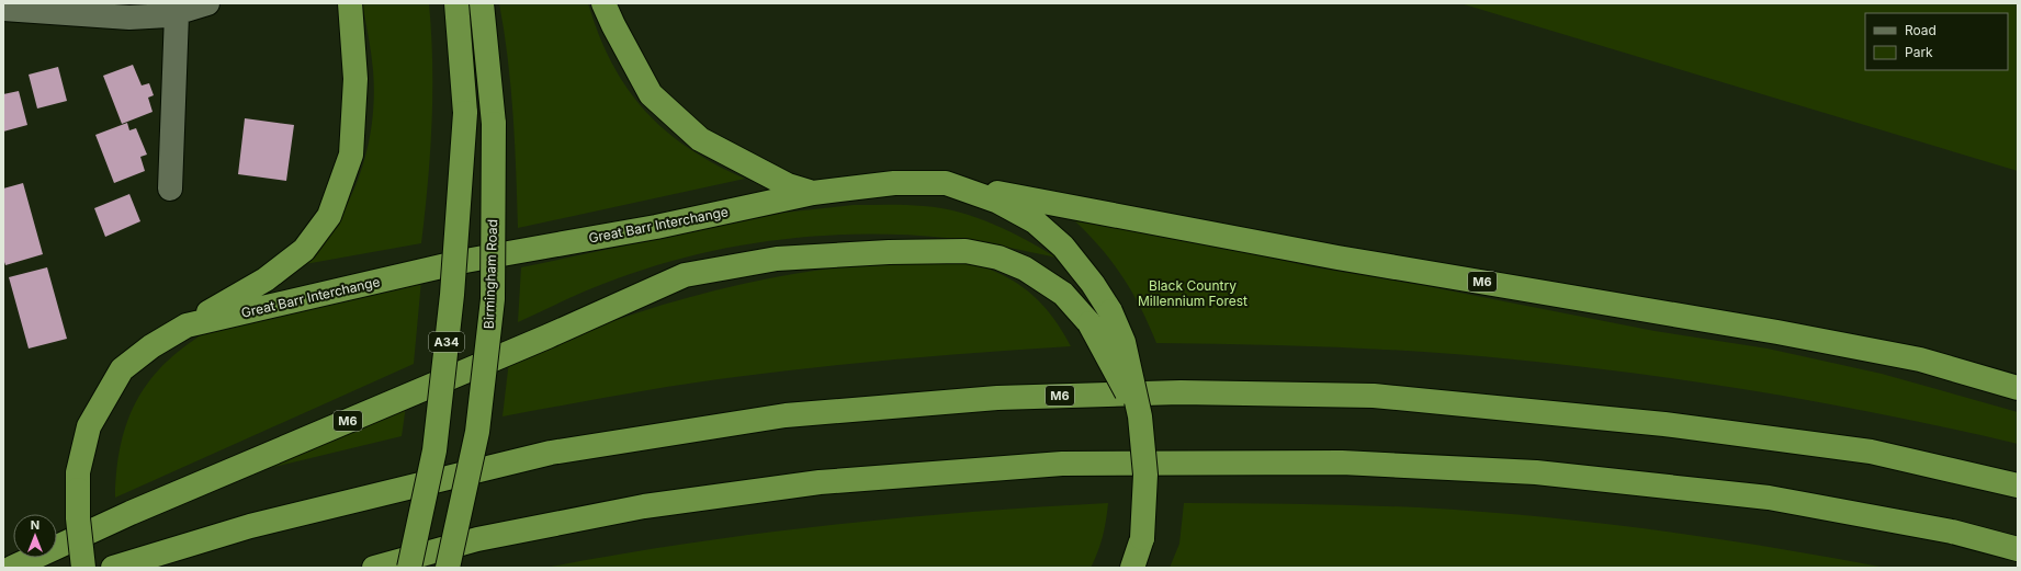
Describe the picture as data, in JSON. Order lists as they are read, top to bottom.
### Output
{
  "streets": {
    "highway": [
      "Great Barr Interchange",
      "Birmingham Road",
      "M6",
      "A34"
    ]
  },
  "crossings": [
    ["Great Barr Interchange", "M6"]
  ],
  "parks": ["Black Country Millennium Forest"],
  "legend": ["Road", "Park"],
  "north": "top"
}
